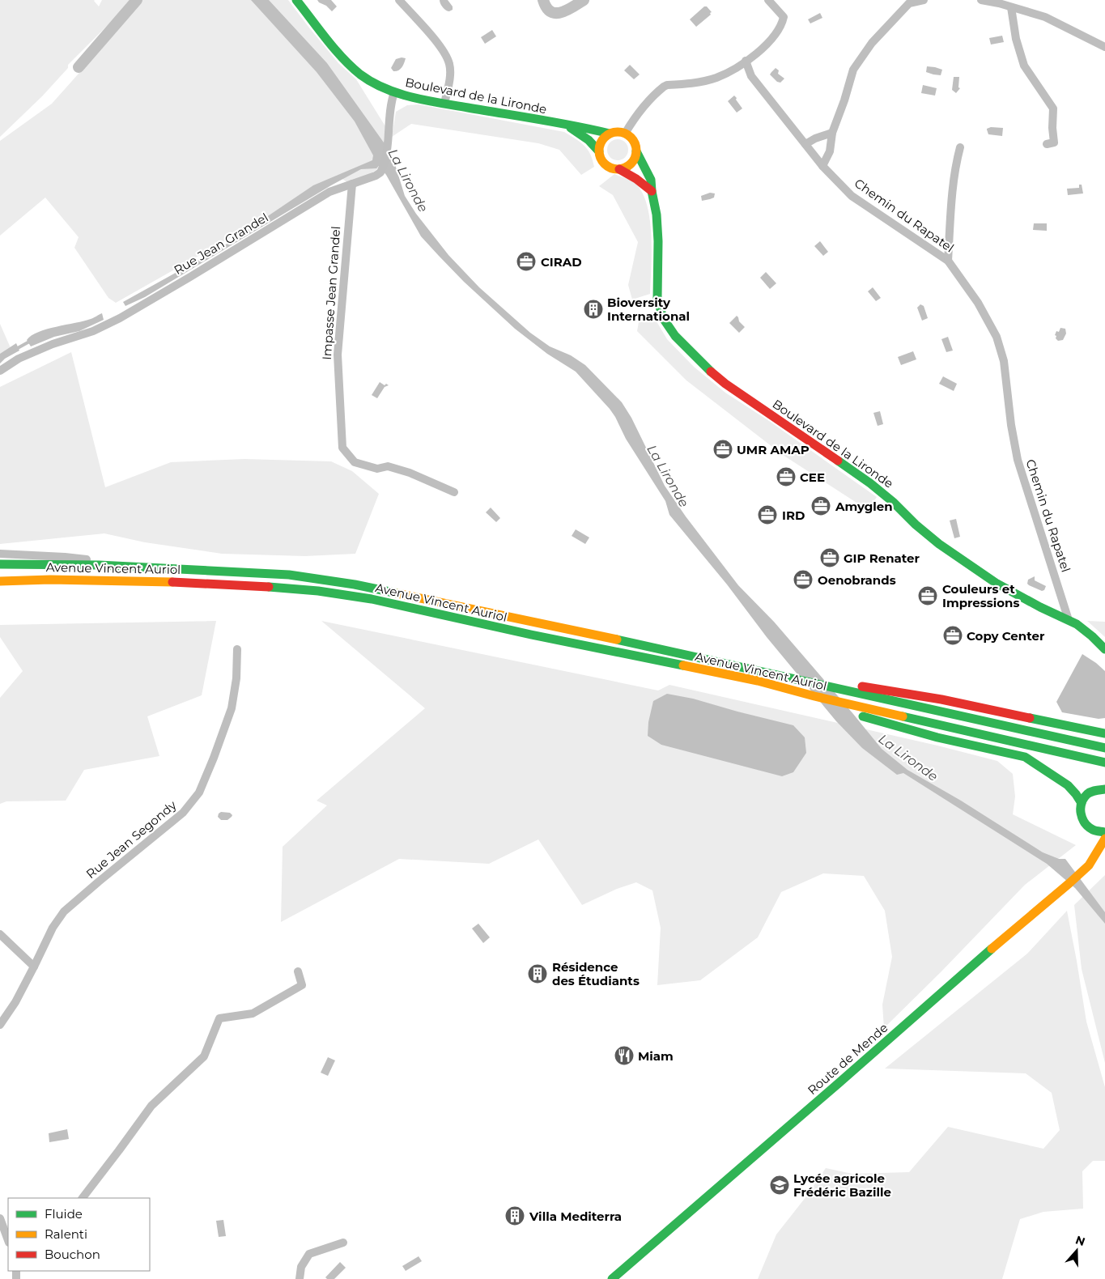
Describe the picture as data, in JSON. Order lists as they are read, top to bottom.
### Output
{
  "streets": {
    "main road": ["Boulevard de la Lironde", "Avenue Vincent Auriol", "Route de Mende"],
    "street": [
      "Chemin du Rapatel",
      "Rue Jean Grandel",
      "Impasse Jean Grandel",
      "Rue Jean Segondy"
    ]
  },
  "crossings": [
    ["Boulevard de la Lironde", "Chemin du Rapatel"],
    ["Boulevard de la Lironde", "Rue Jean Grandel"],
    ["Rue Jean Grandel", "Impasse Jean Grandel"]
  ],
  "water": ["La Lironde"],
  "places": {
    "office": [
      "CIRAD",
      "UMR AMAP",
      "CEE",
      "Amyglen",
      "IRD",
      "GIP Renater",
      "Oenobrands",
      "Couleurs et Impressions",
      "Copy Center"
    ],
    "building": ["Bioversity International", "Résidence des Étudiants", "Villa Mediterra"],
    "restaurant": ["Miam"],
    "school or university": ["Lycée agricole Frédéric Bazille"]
  },
  "legend": ["Fluide", "Ralenti", "Bouchon"],
  "north": "top"
}
